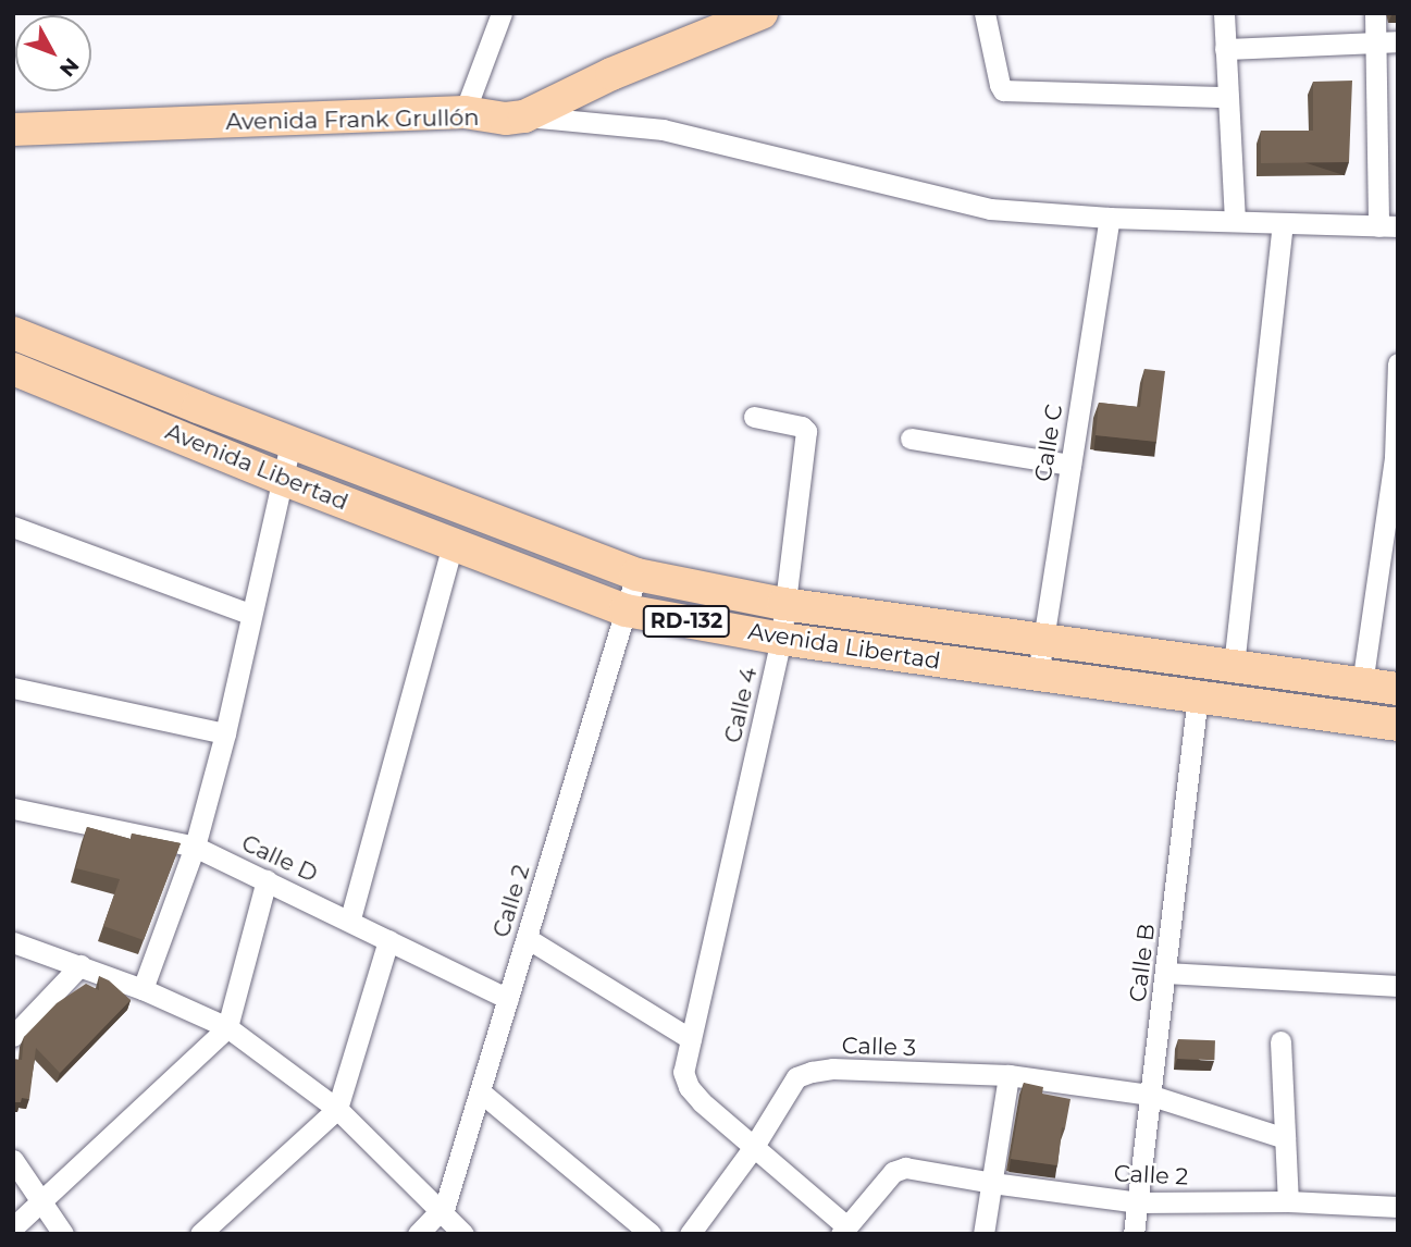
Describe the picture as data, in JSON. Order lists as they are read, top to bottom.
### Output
{
  "streets": {
    "main road": ["Avenida Frank Grullón", "Avenida Libertad", "RD-132"],
    "street": [
      "Calle C",
      "Calle 4",
      "Calle D",
      "Calle 2",
      "Calle B",
      "Calle 3"
    ]
  },
  "crossings": [
    ["Calle C", "Avenida Libertad"],
    ["Avenida Libertad", "Calle 4"],
    ["Avenida Libertad", "Calle 2"],
    ["Avenida Libertad", "Calle B"],
    ["Calle D", "Calle 2"],
    ["Calle 2", "Calle B"],
    ["Calle B", "Calle 3"]
  ],
  "north": "bottom right"
}
